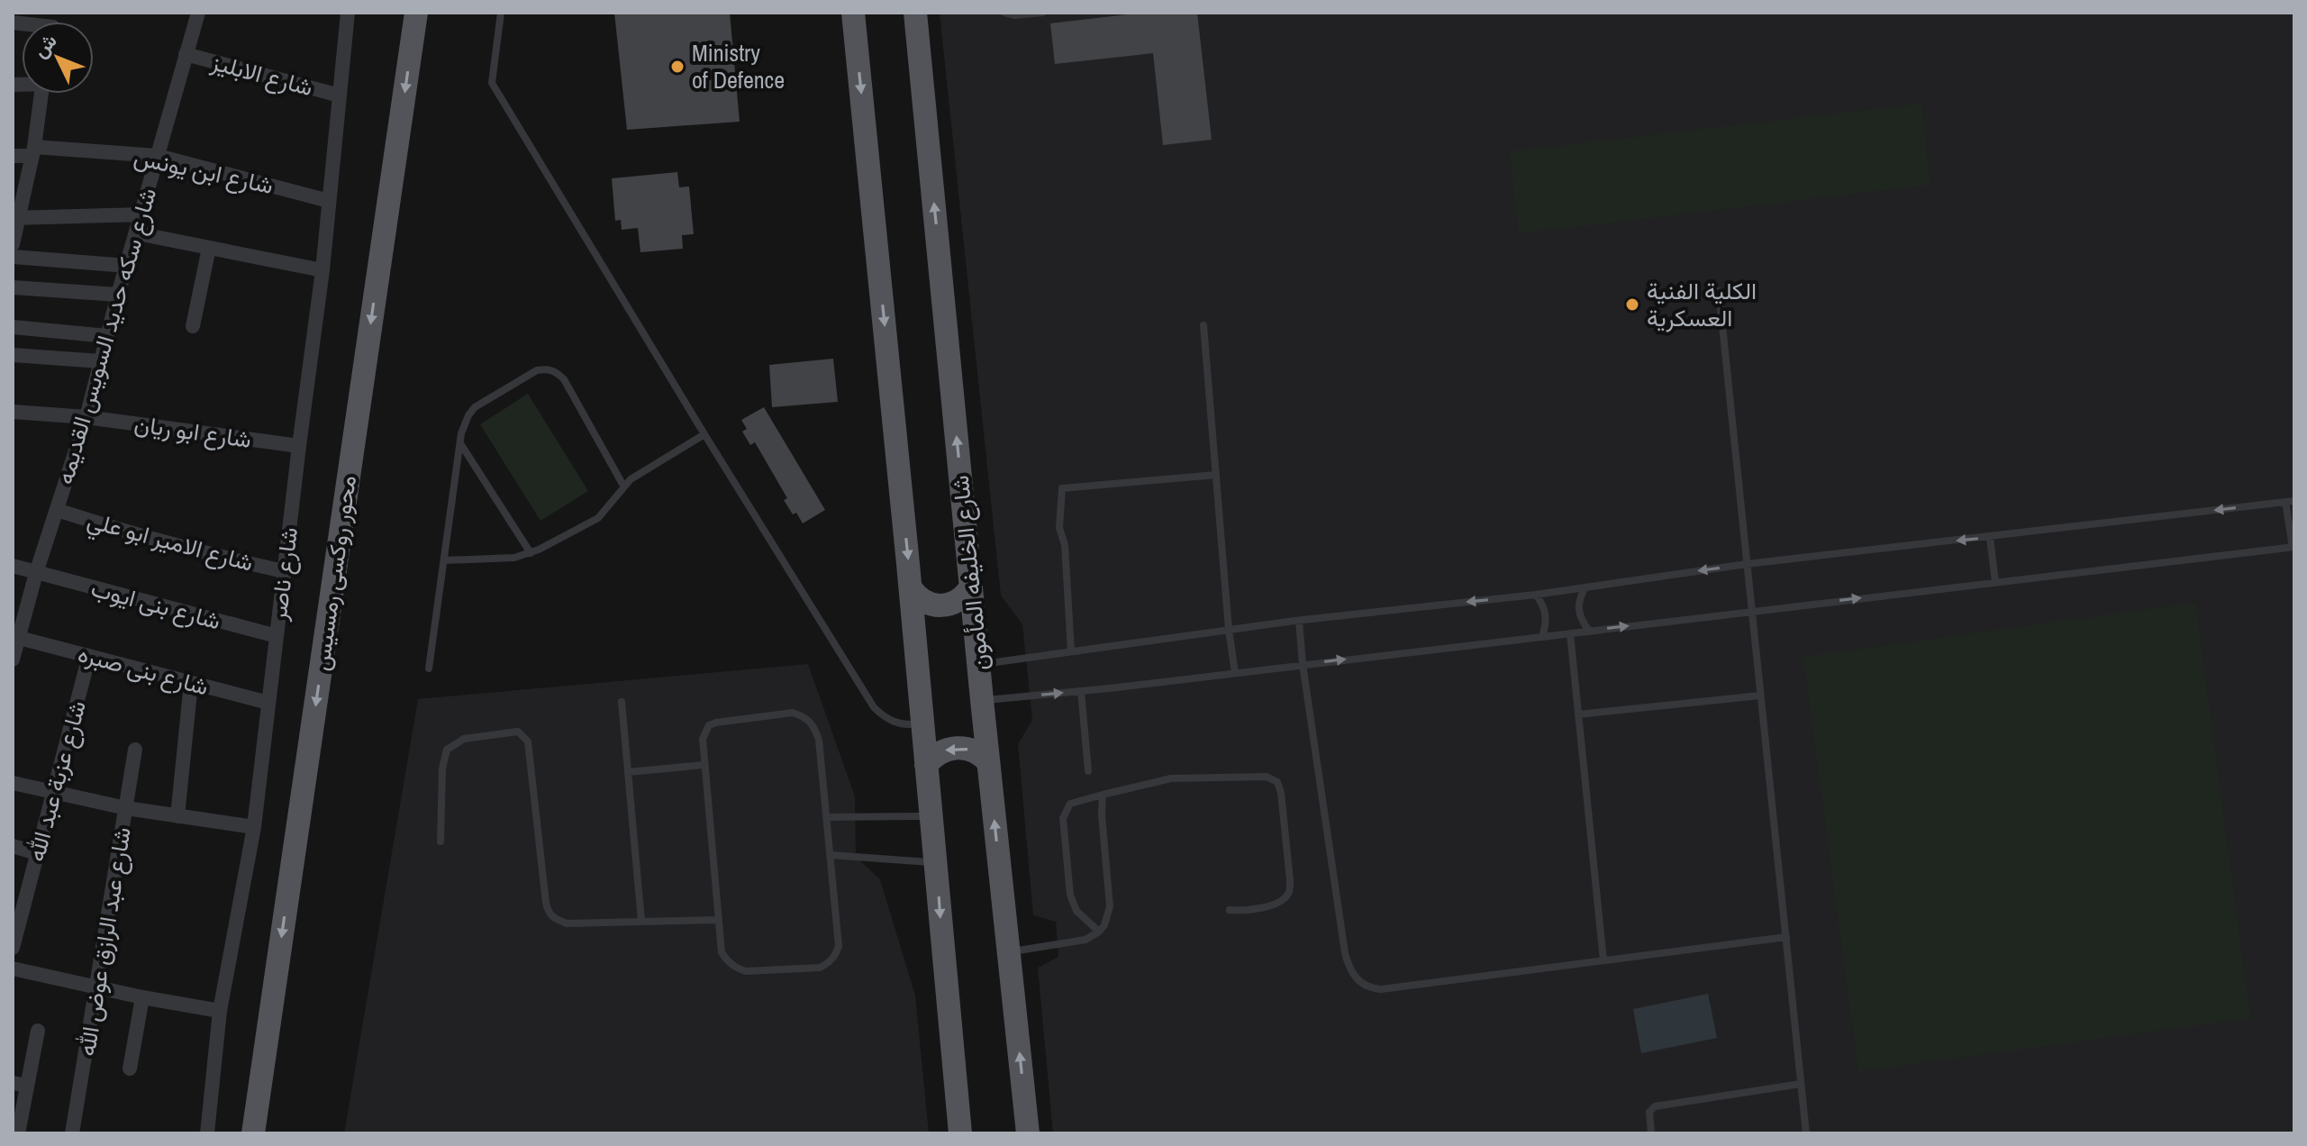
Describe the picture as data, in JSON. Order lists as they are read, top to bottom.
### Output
{
  "streets": {
    "main road": ["محور روكسى رمسيس", "شارع الخليفه المأمون"],
    "street": [
      "شارع الابليز",
      "شارع ابن يونس",
      "شارع سكه حديد السويس القديمه",
      "شارع ابو ريان",
      "شارع الامير ابو علي",
      "شارع ناصر",
      "شارع بنى ايوب",
      "شارع بنى صبره",
      "شارع عزبة عبد الله",
      "شارع عبد الرازق عوض الله"
    ]
  },
  "crossings": [
    ["شارع الابليز", "شارع سكه حديد السويس القديمه"],
    ["شارع الابليز", "شارع ناصر"],
    ["شارع ابن يونس", "شارع سكه حديد السويس القديمه"],
    ["شارع ابن يونس", "شارع ناصر"],
    ["شارع سكه حديد السويس القديمه", "شارع ابو ريان"],
    ["شارع سكه حديد السويس القديمه", "شارع الامير ابو علي"],
    ["شارع سكه حديد السويس القديمه", "شارع بنى ايوب"],
    ["شارع سكه حديد السويس القديمه", "شارع بنى صبره"],
    ["شارع ابو ريان", "شارع ناصر"],
    ["شارع الامير ابو علي", "شارع ناصر"],
    ["شارع ناصر", "شارع بنى ايوب"],
    ["شارع ناصر", "شارع بنى صبره"],
    ["شارع بنى صبره", "شارع عزبة عبد الله"]
  ],
  "one_way": ["محور روكسى رمسيس"],
  "places": ["Ministry of Defence", "الكلية الفنية العسكرية"],
  "north": "top left"
}
